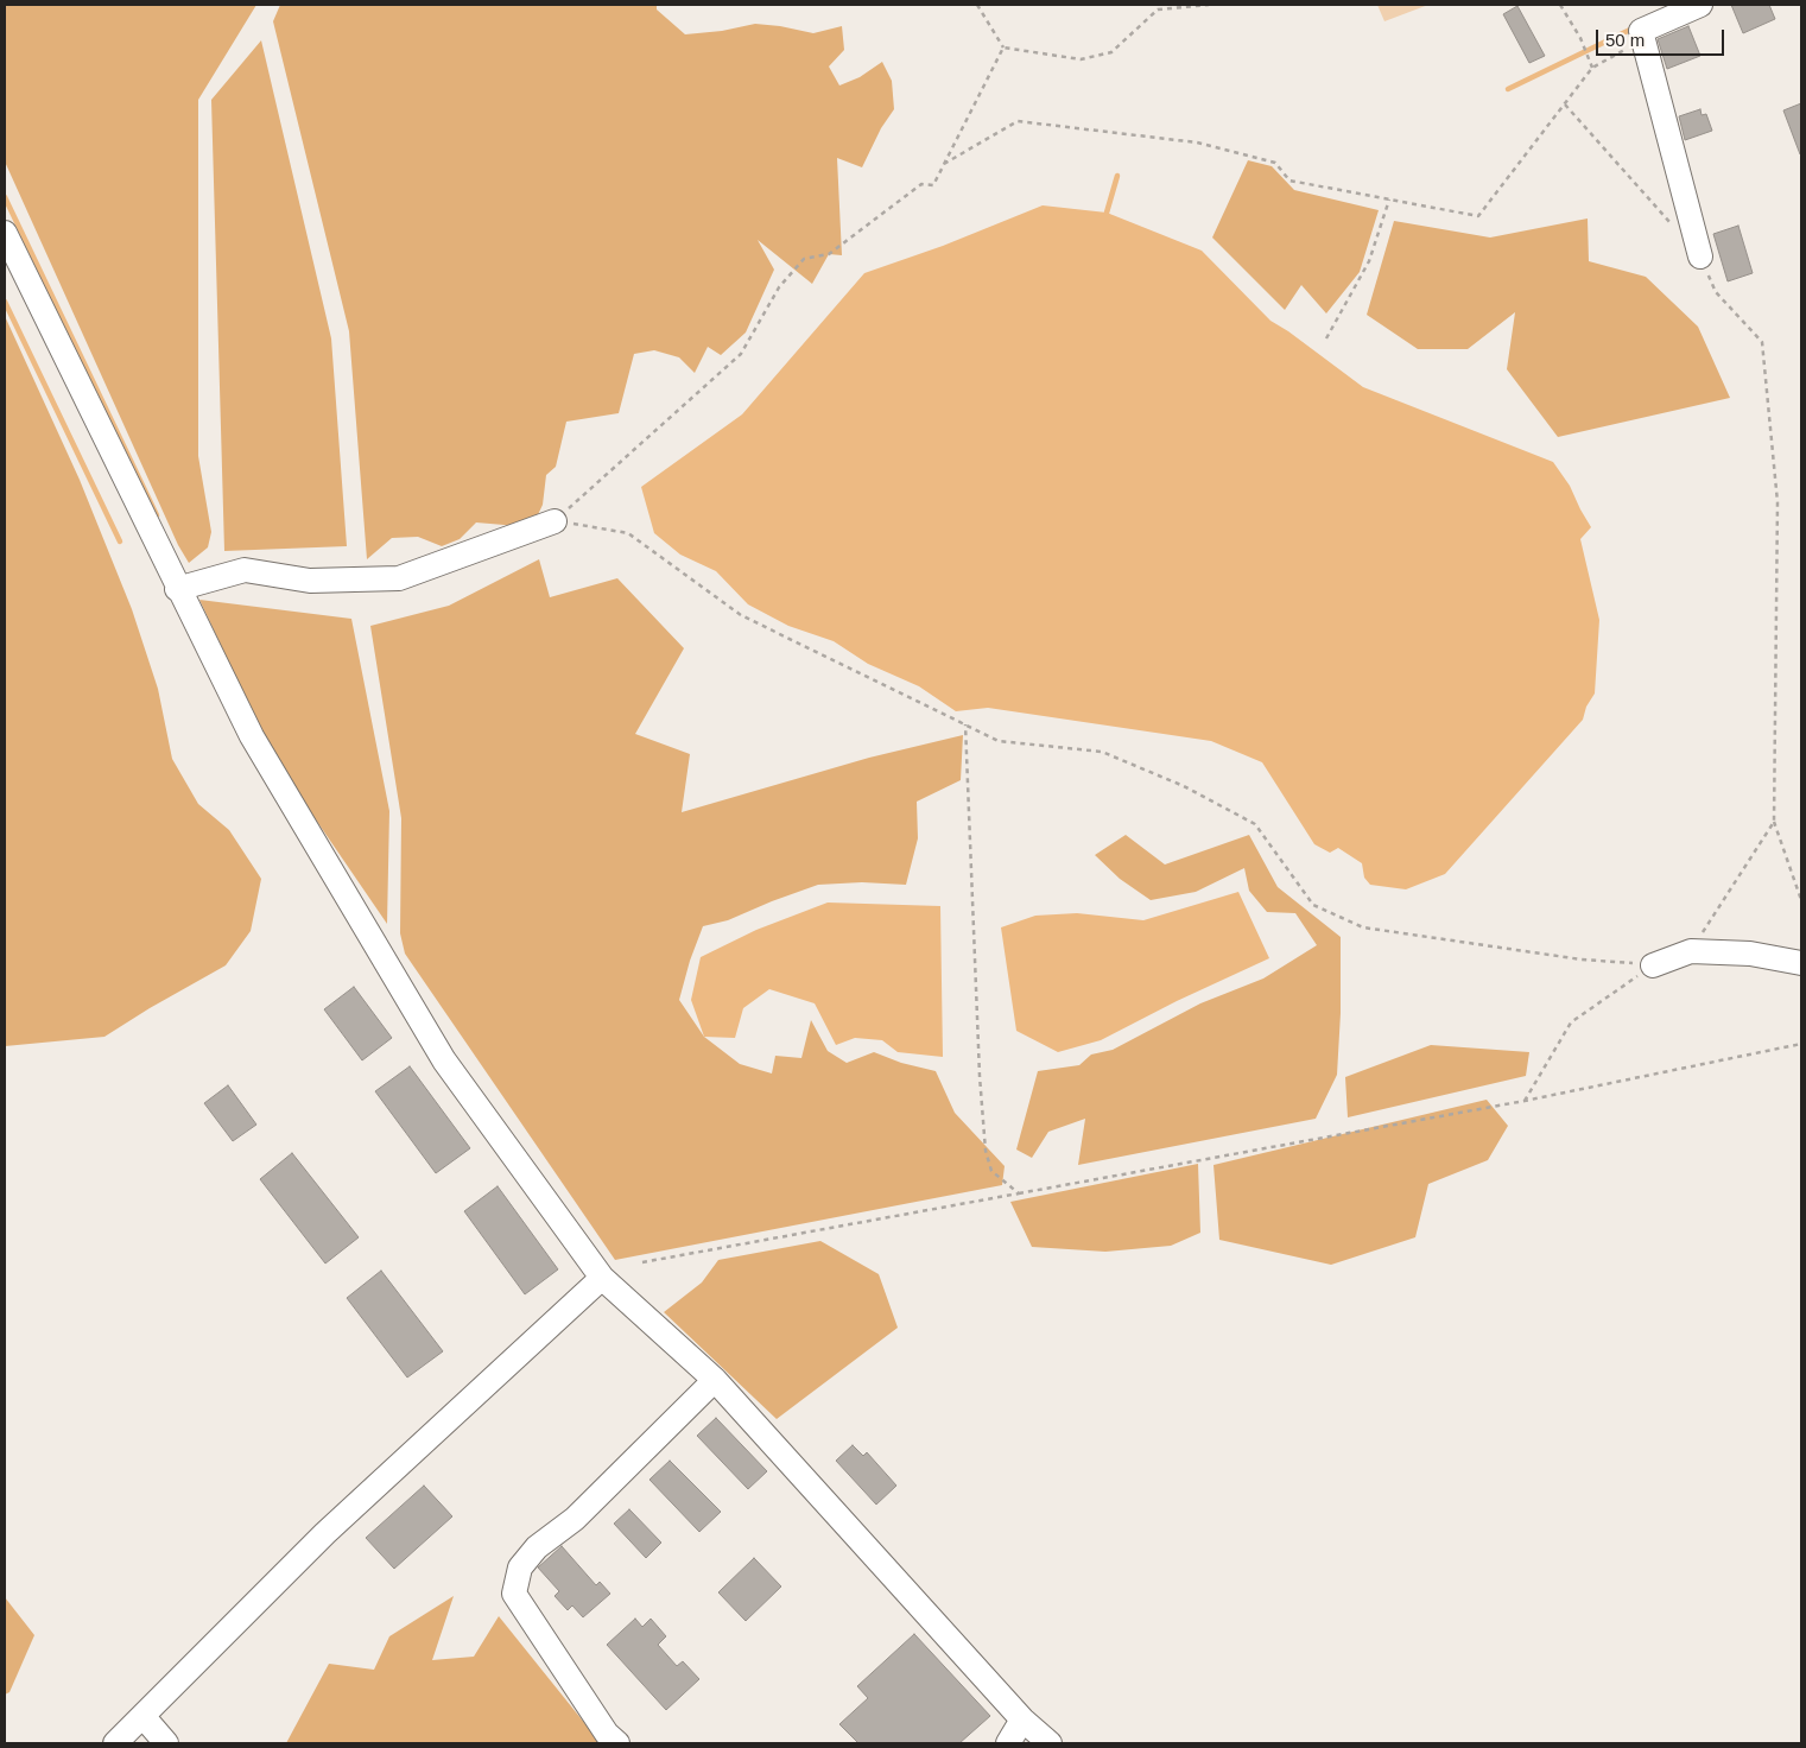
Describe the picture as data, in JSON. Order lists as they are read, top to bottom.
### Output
{
  "scale_bar": "50 m"
}
